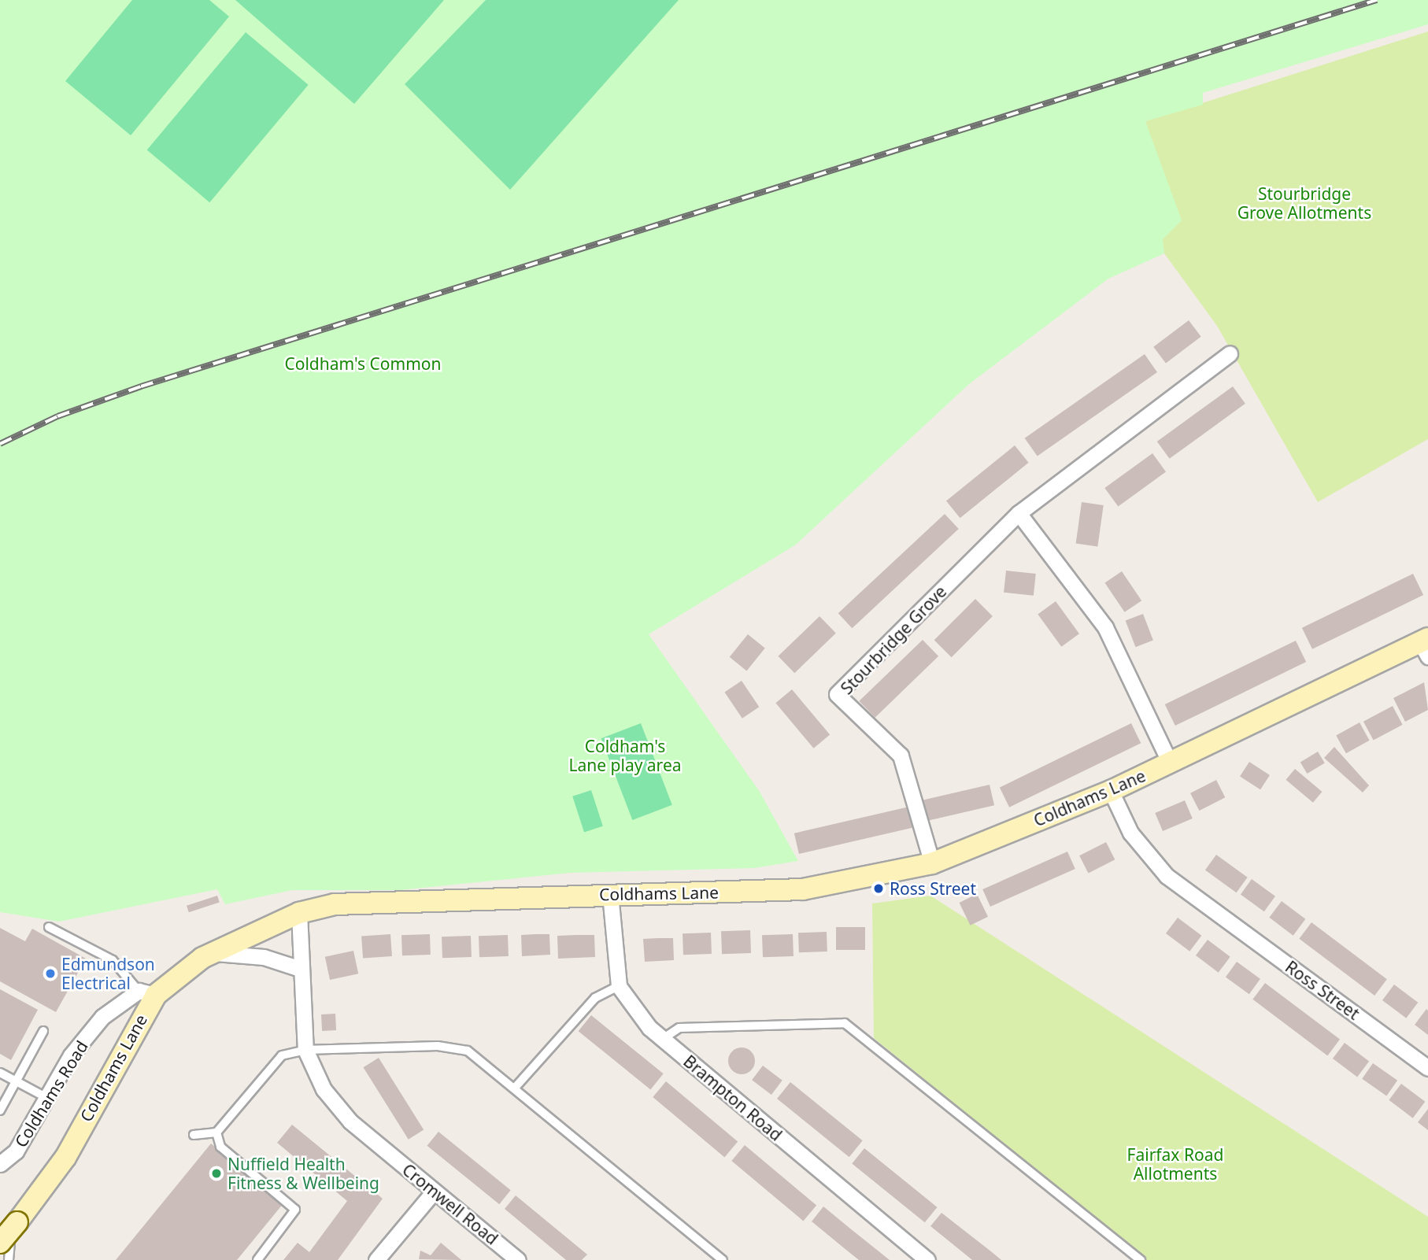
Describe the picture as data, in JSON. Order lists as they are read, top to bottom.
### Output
{
  "streets": {
    "street": [
      "Stourbridge Grove",
      "Coldhams Lane",
      "Ross Street",
      "Coldhams Road",
      "Brampton Road",
      "Cromwell Road"
    ]
  },
  "crossings": [
    ["Stourbridge Grove", "Coldhams Lane"],
    ["Coldhams Lane", "Ross Street"],
    ["Coldhams Lane", "Coldhams Road"],
    ["Coldhams Lane", "Cromwell Road"]
  ],
  "parks": [
    "Stourbridge Grove Allotments",
    "Coldham's Common",
    "Coldham's Lane play area",
    "Fairfax Road Allotments"
  ],
  "places": ["Ross Street", "Edmundson Electrical", "Nuffield Health Fitness & Wellbeing"]
}
